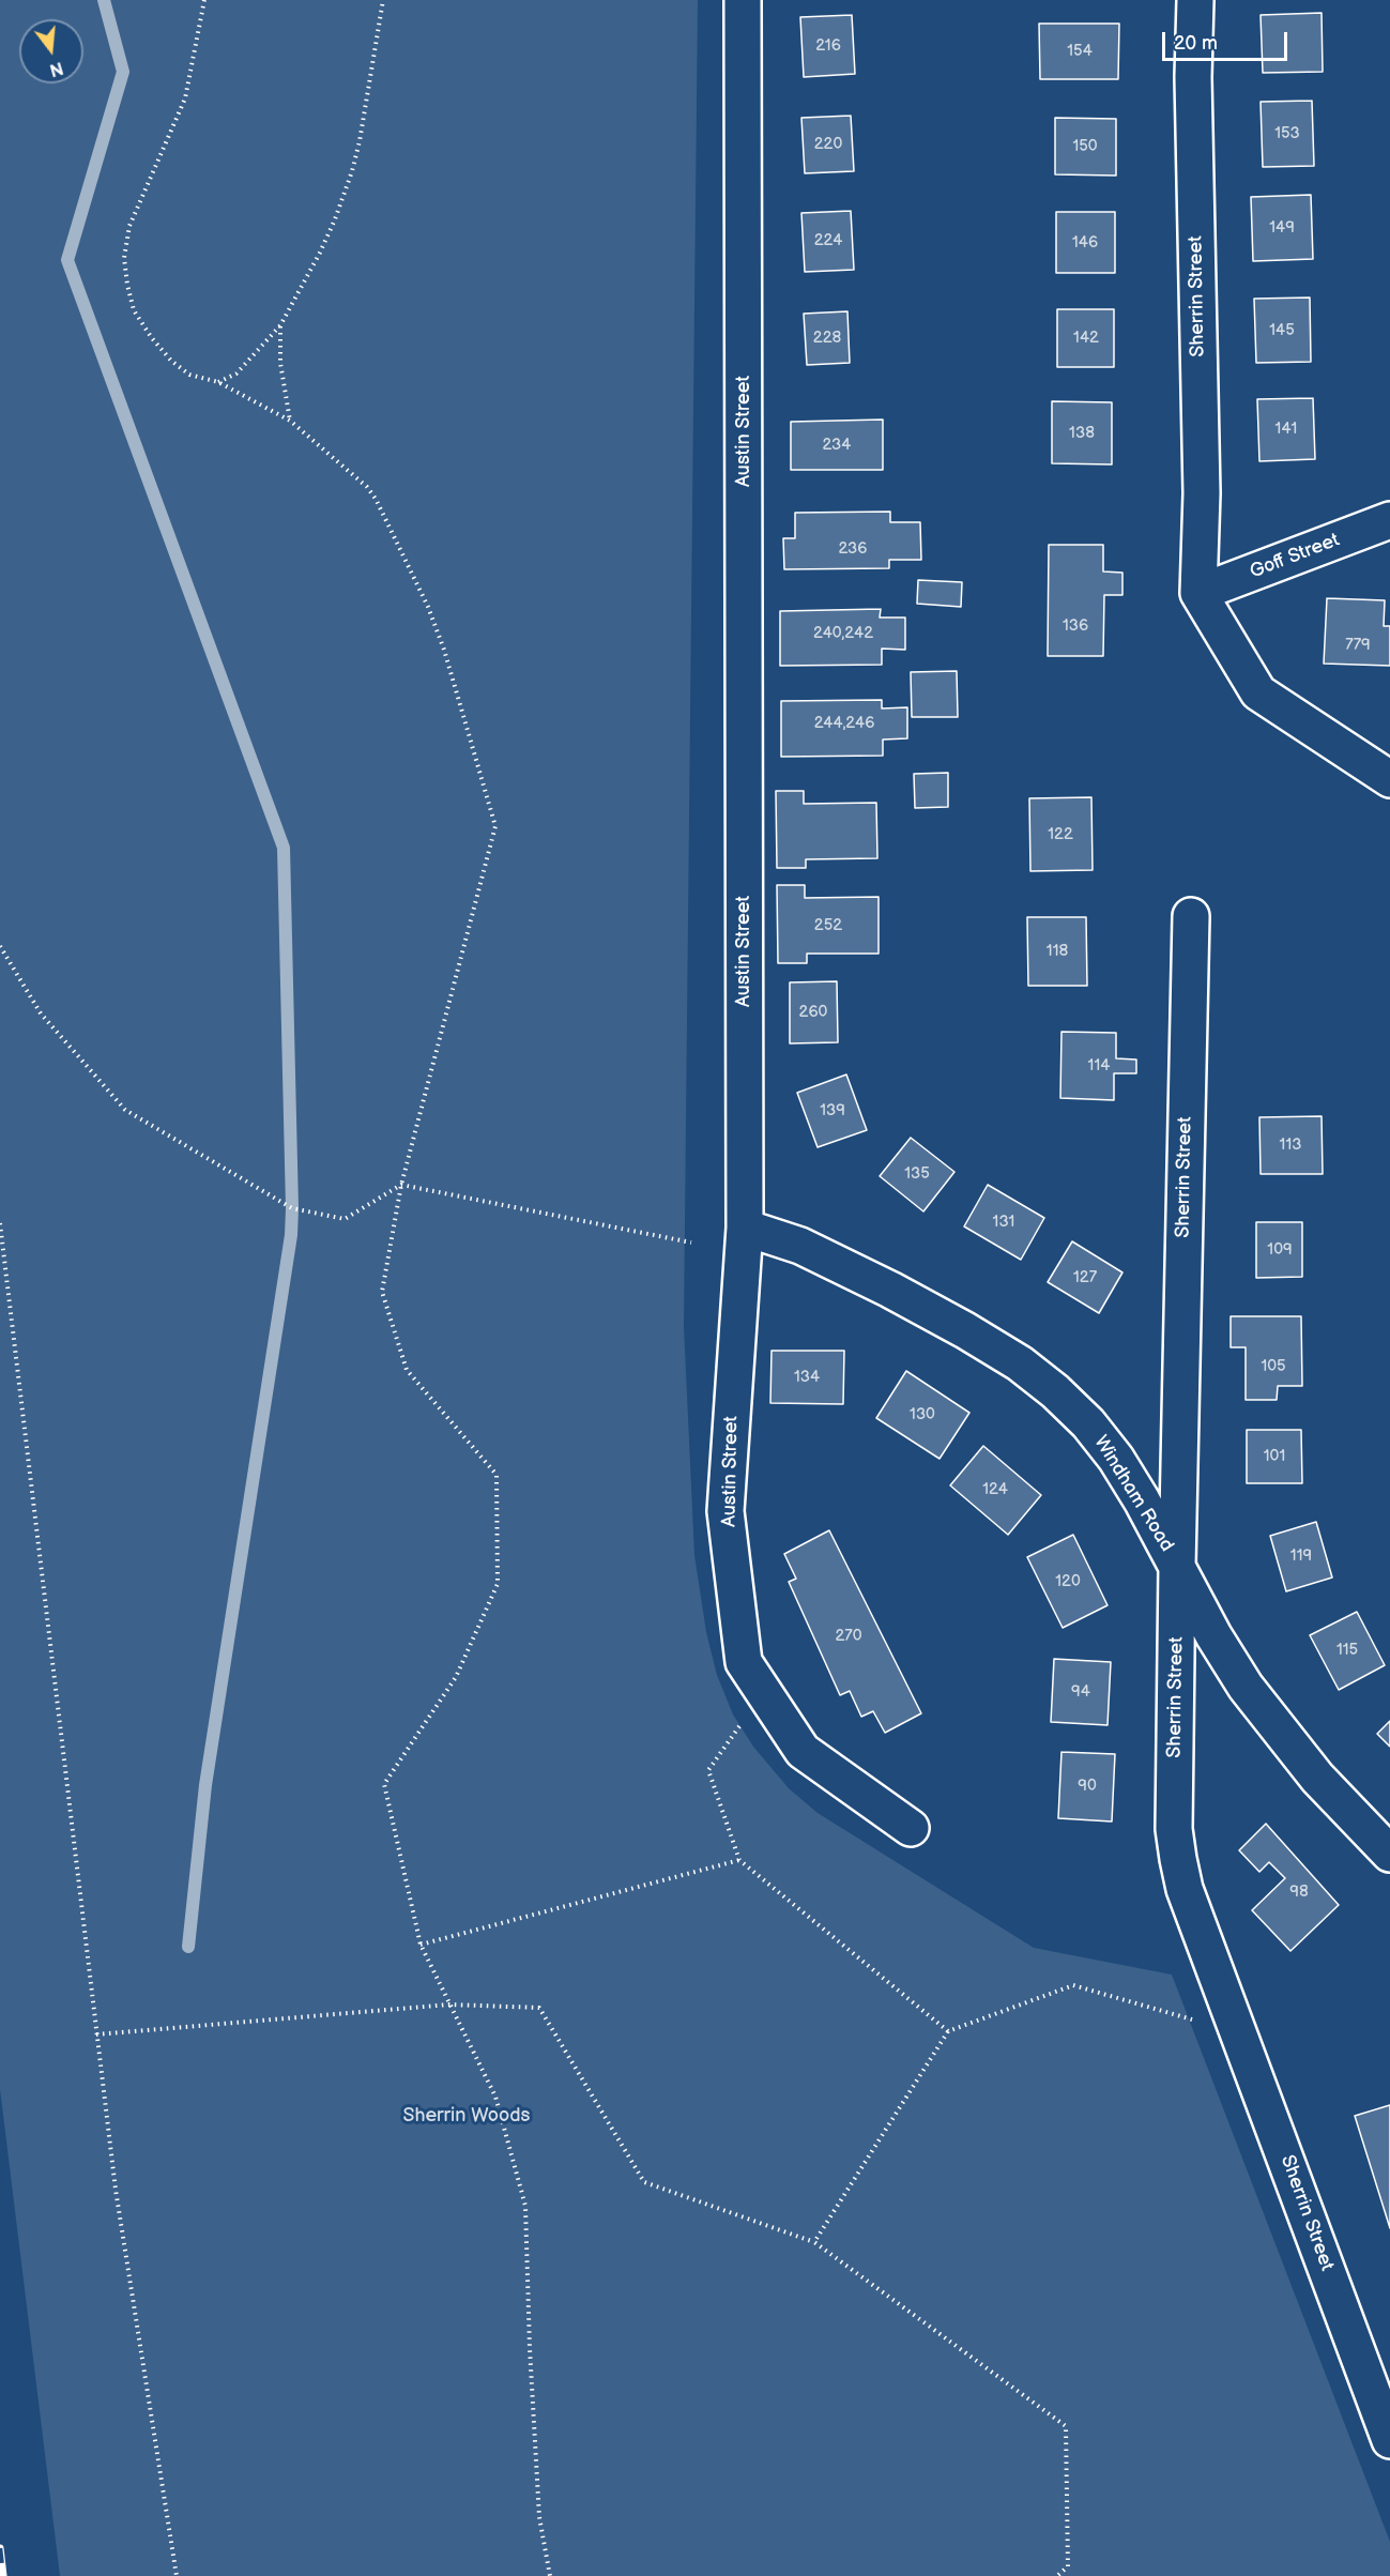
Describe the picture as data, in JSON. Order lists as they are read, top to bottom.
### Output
{
  "streets": {
    "street": [
      "Sherrin Street",
      "Austin Street",
      "Goff Street",
      "Windham Road"
    ]
  },
  "crossings": [
    ["Sherrin Street", "Goff Street"],
    ["Sherrin Street", "Windham Road"],
    ["Austin Street", "Windham Road"]
  ],
  "parks": ["Sherrin Woods"],
  "house_numbers": [
    "216",
    "154",
    "153",
    "220",
    "150",
    "149",
    "224",
    "146",
    "145",
    "228",
    "142",
    "141",
    "138",
    "234",
    "236",
    "136",
    "240,242",
    "779",
    "244,246",
    "122",
    "252",
    "118",
    "260",
    "114",
    "139",
    "113",
    "135",
    "131",
    "109",
    "127",
    "105",
    "134",
    "130",
    "101",
    "124",
    "119",
    "120",
    "270",
    "115",
    "94",
    "90",
    "98"
  ],
  "scale_bar": "20 m",
  "north": "bottom"
}
